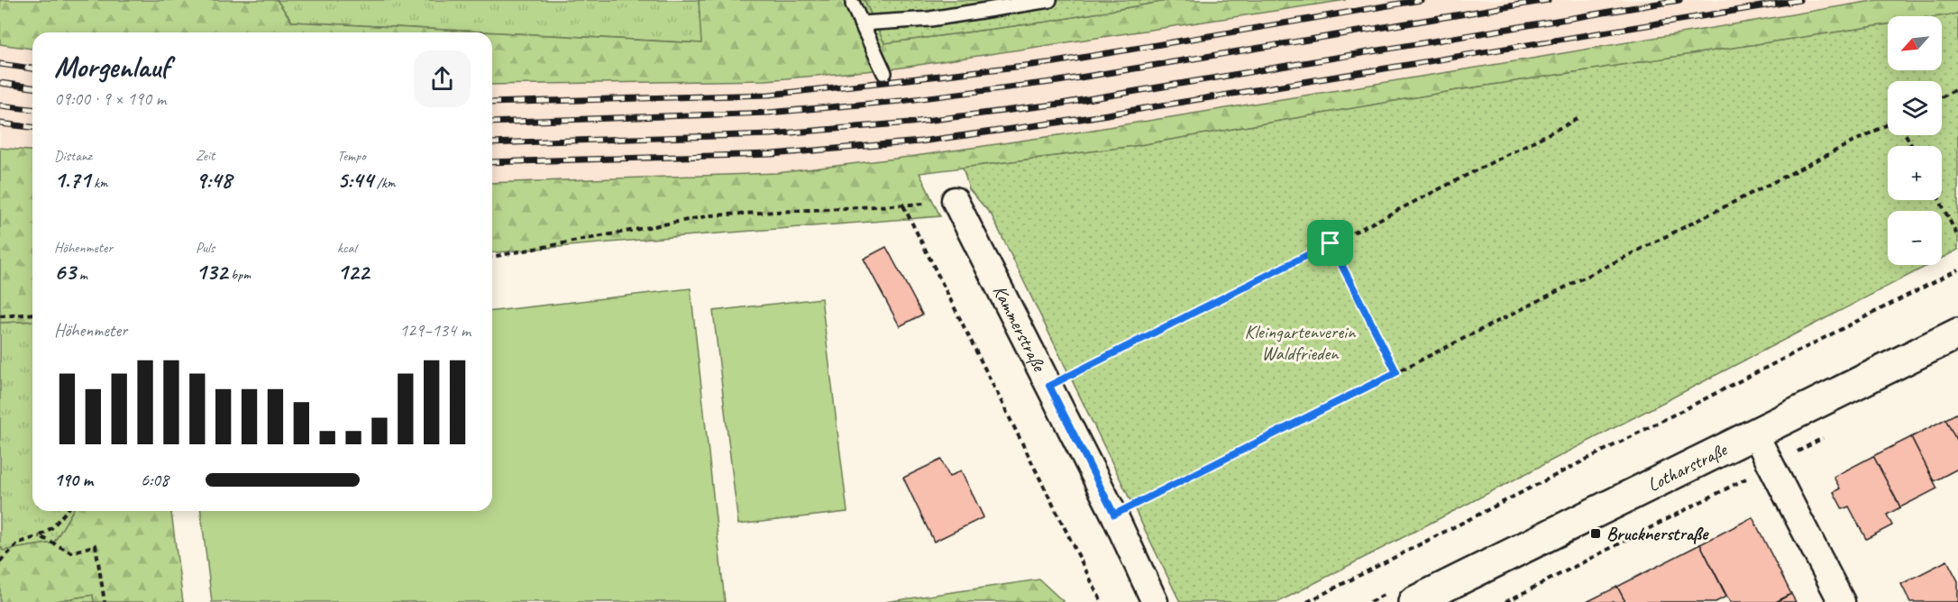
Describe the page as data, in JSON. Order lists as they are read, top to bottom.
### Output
{
  "streets": {
    "street": ["Kammerstraße", "Lotharstraße"]
  },
  "parks": ["Kleingartenverein Waldfrieden"],
  "places": {
    "transit": ["Brucknerstraße"]
  },
  "north": "bottom left",
  "page": {
    "map_buttons": ["+", "−"],
    "heading": ["Morgenlauf", "09:00 · 9 × 190 m"],
    "stats": [
      ["Distanz", "1.71 km"],
      ["Zeit", "9:48"],
      ["Tempo", "5:44 /km"],
      ["Höhenmeter", "63 m"],
      ["Puls", "132 bpm"],
      ["kcal", "122"]
    ],
    "chart": ["Höhenmeter", "129–134 m"],
    "list": [
      {
        "name": "190 m",
        "note": "6:08"
      }
    ]
  }
}
